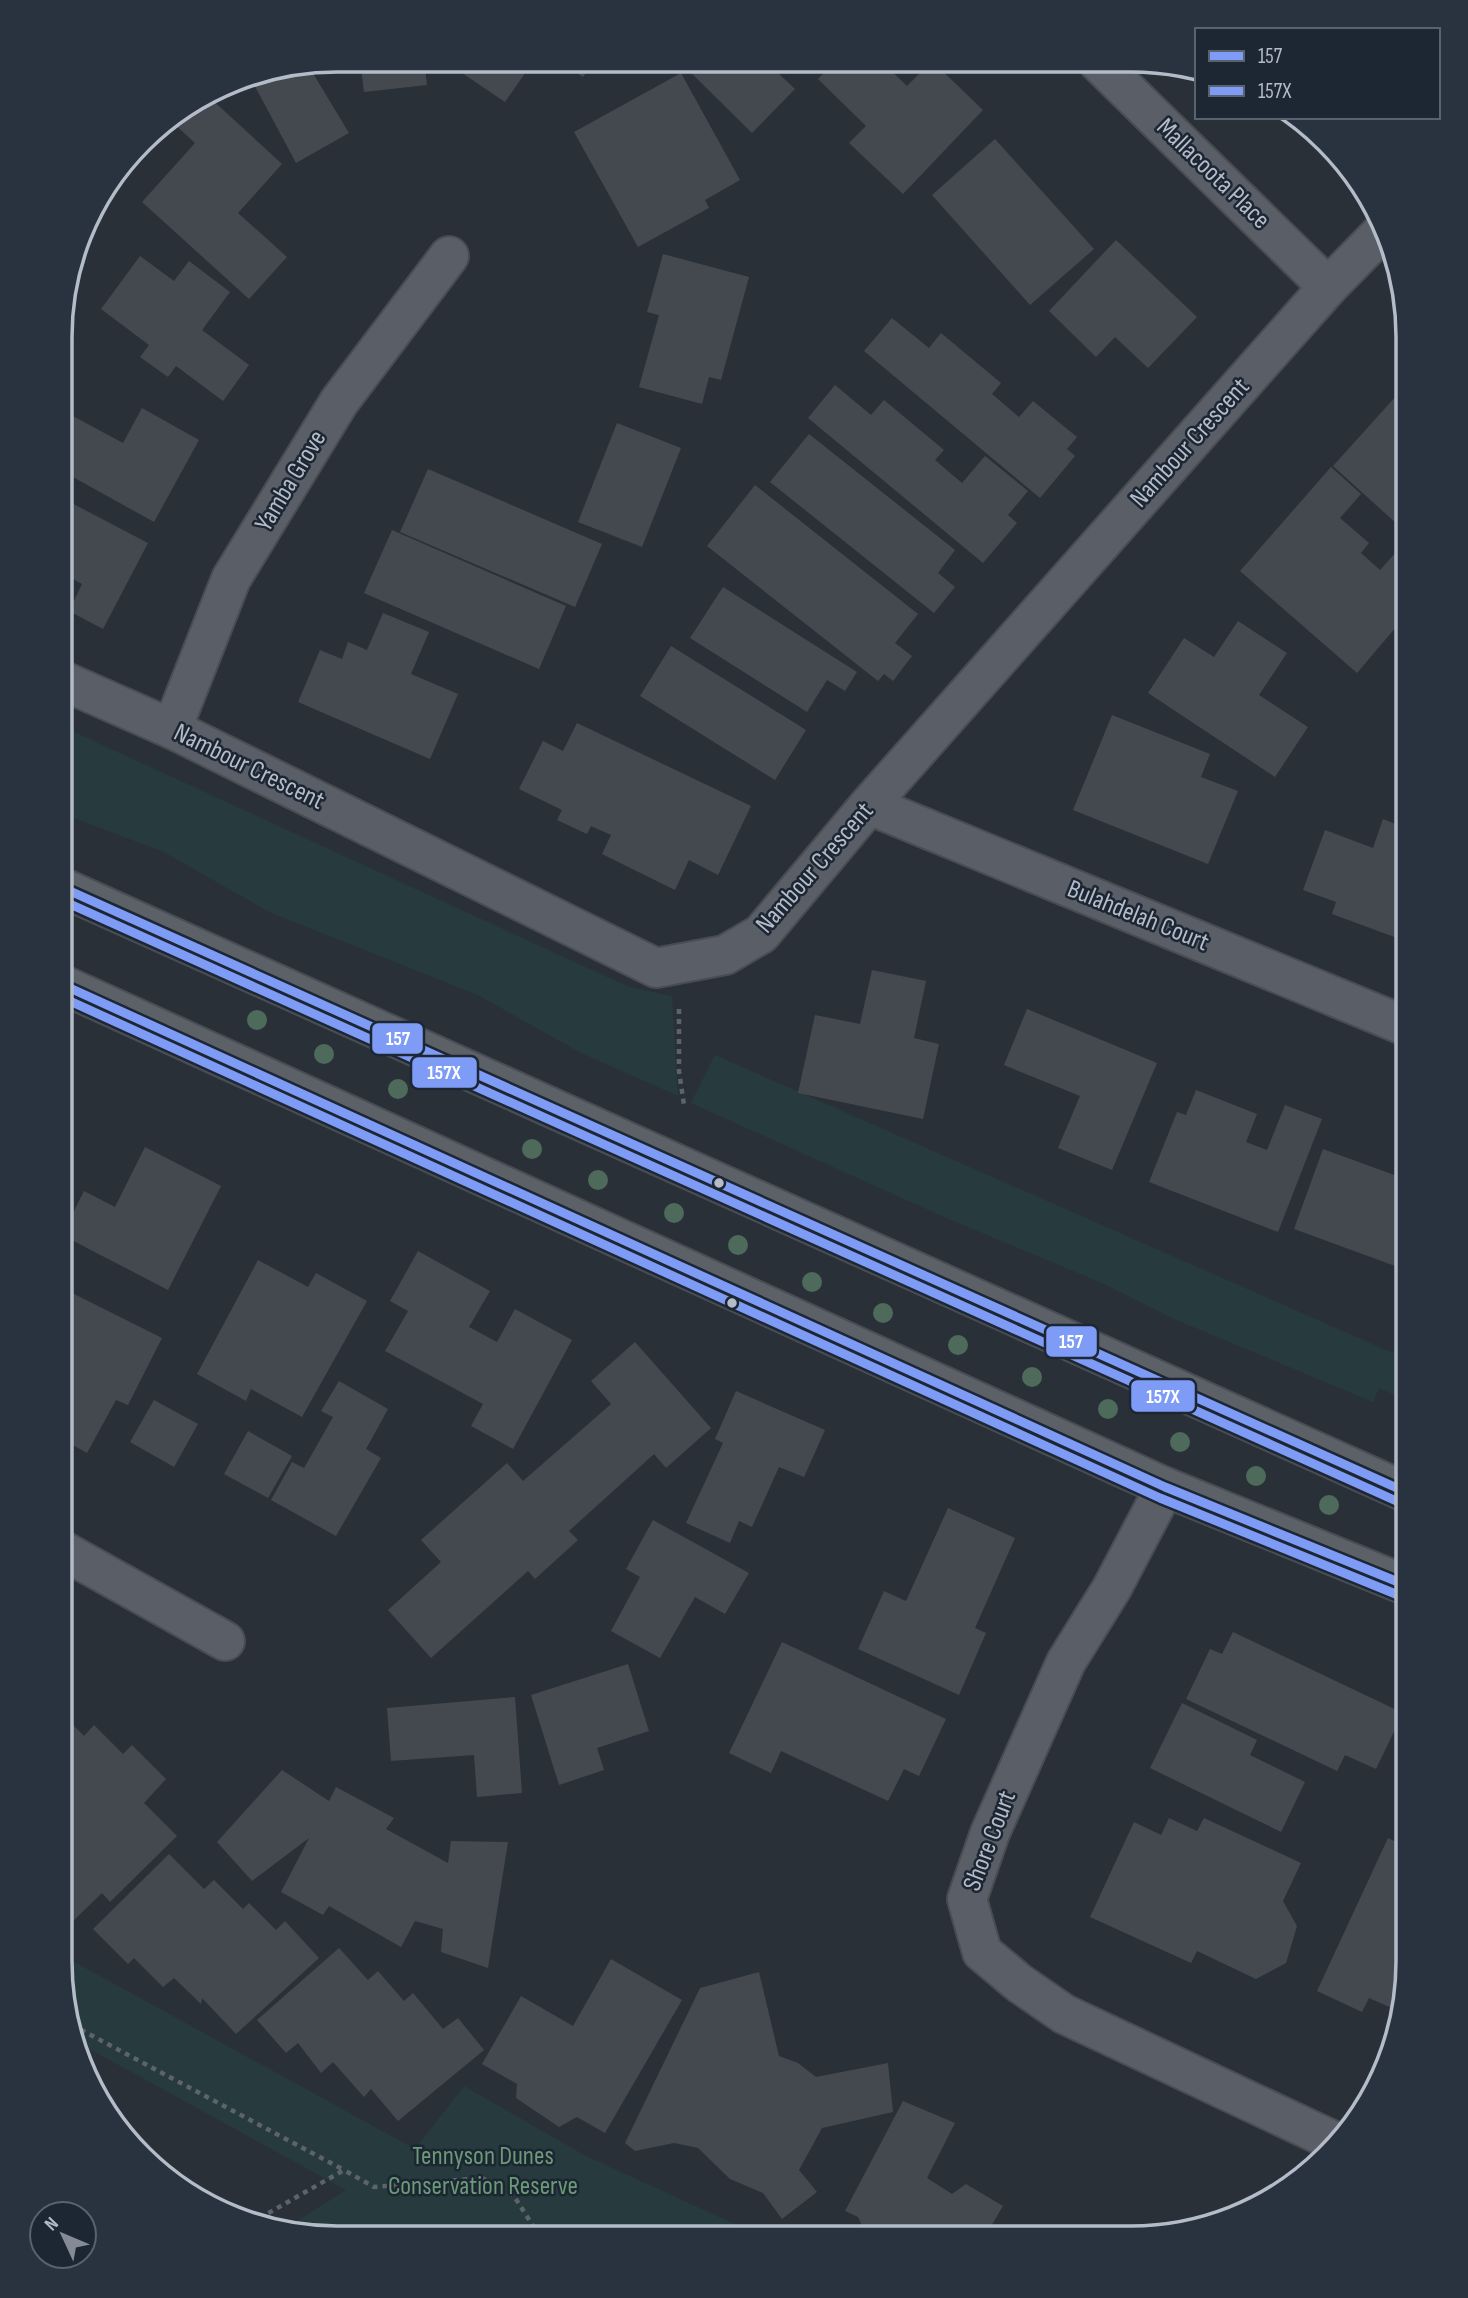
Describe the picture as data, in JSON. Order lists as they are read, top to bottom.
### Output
{
  "streets": {
    "street": [
      "Mallacoota Place",
      "Nambour Crescent",
      "Yamba Grove",
      "Bulahdelah Court",
      "Shore Court"
    ]
  },
  "crossings": [
    ["Mallacoota Place", "Nambour Crescent"],
    ["Nambour Crescent", "Yamba Grove"],
    ["Nambour Crescent", "Bulahdelah Court"]
  ],
  "parks": ["Tennyson Dunes Conservation Reserve"],
  "lines": ["transit line 157", "transit line 157X"],
  "legend": ["157", "157X"],
  "north": "top left"
}
